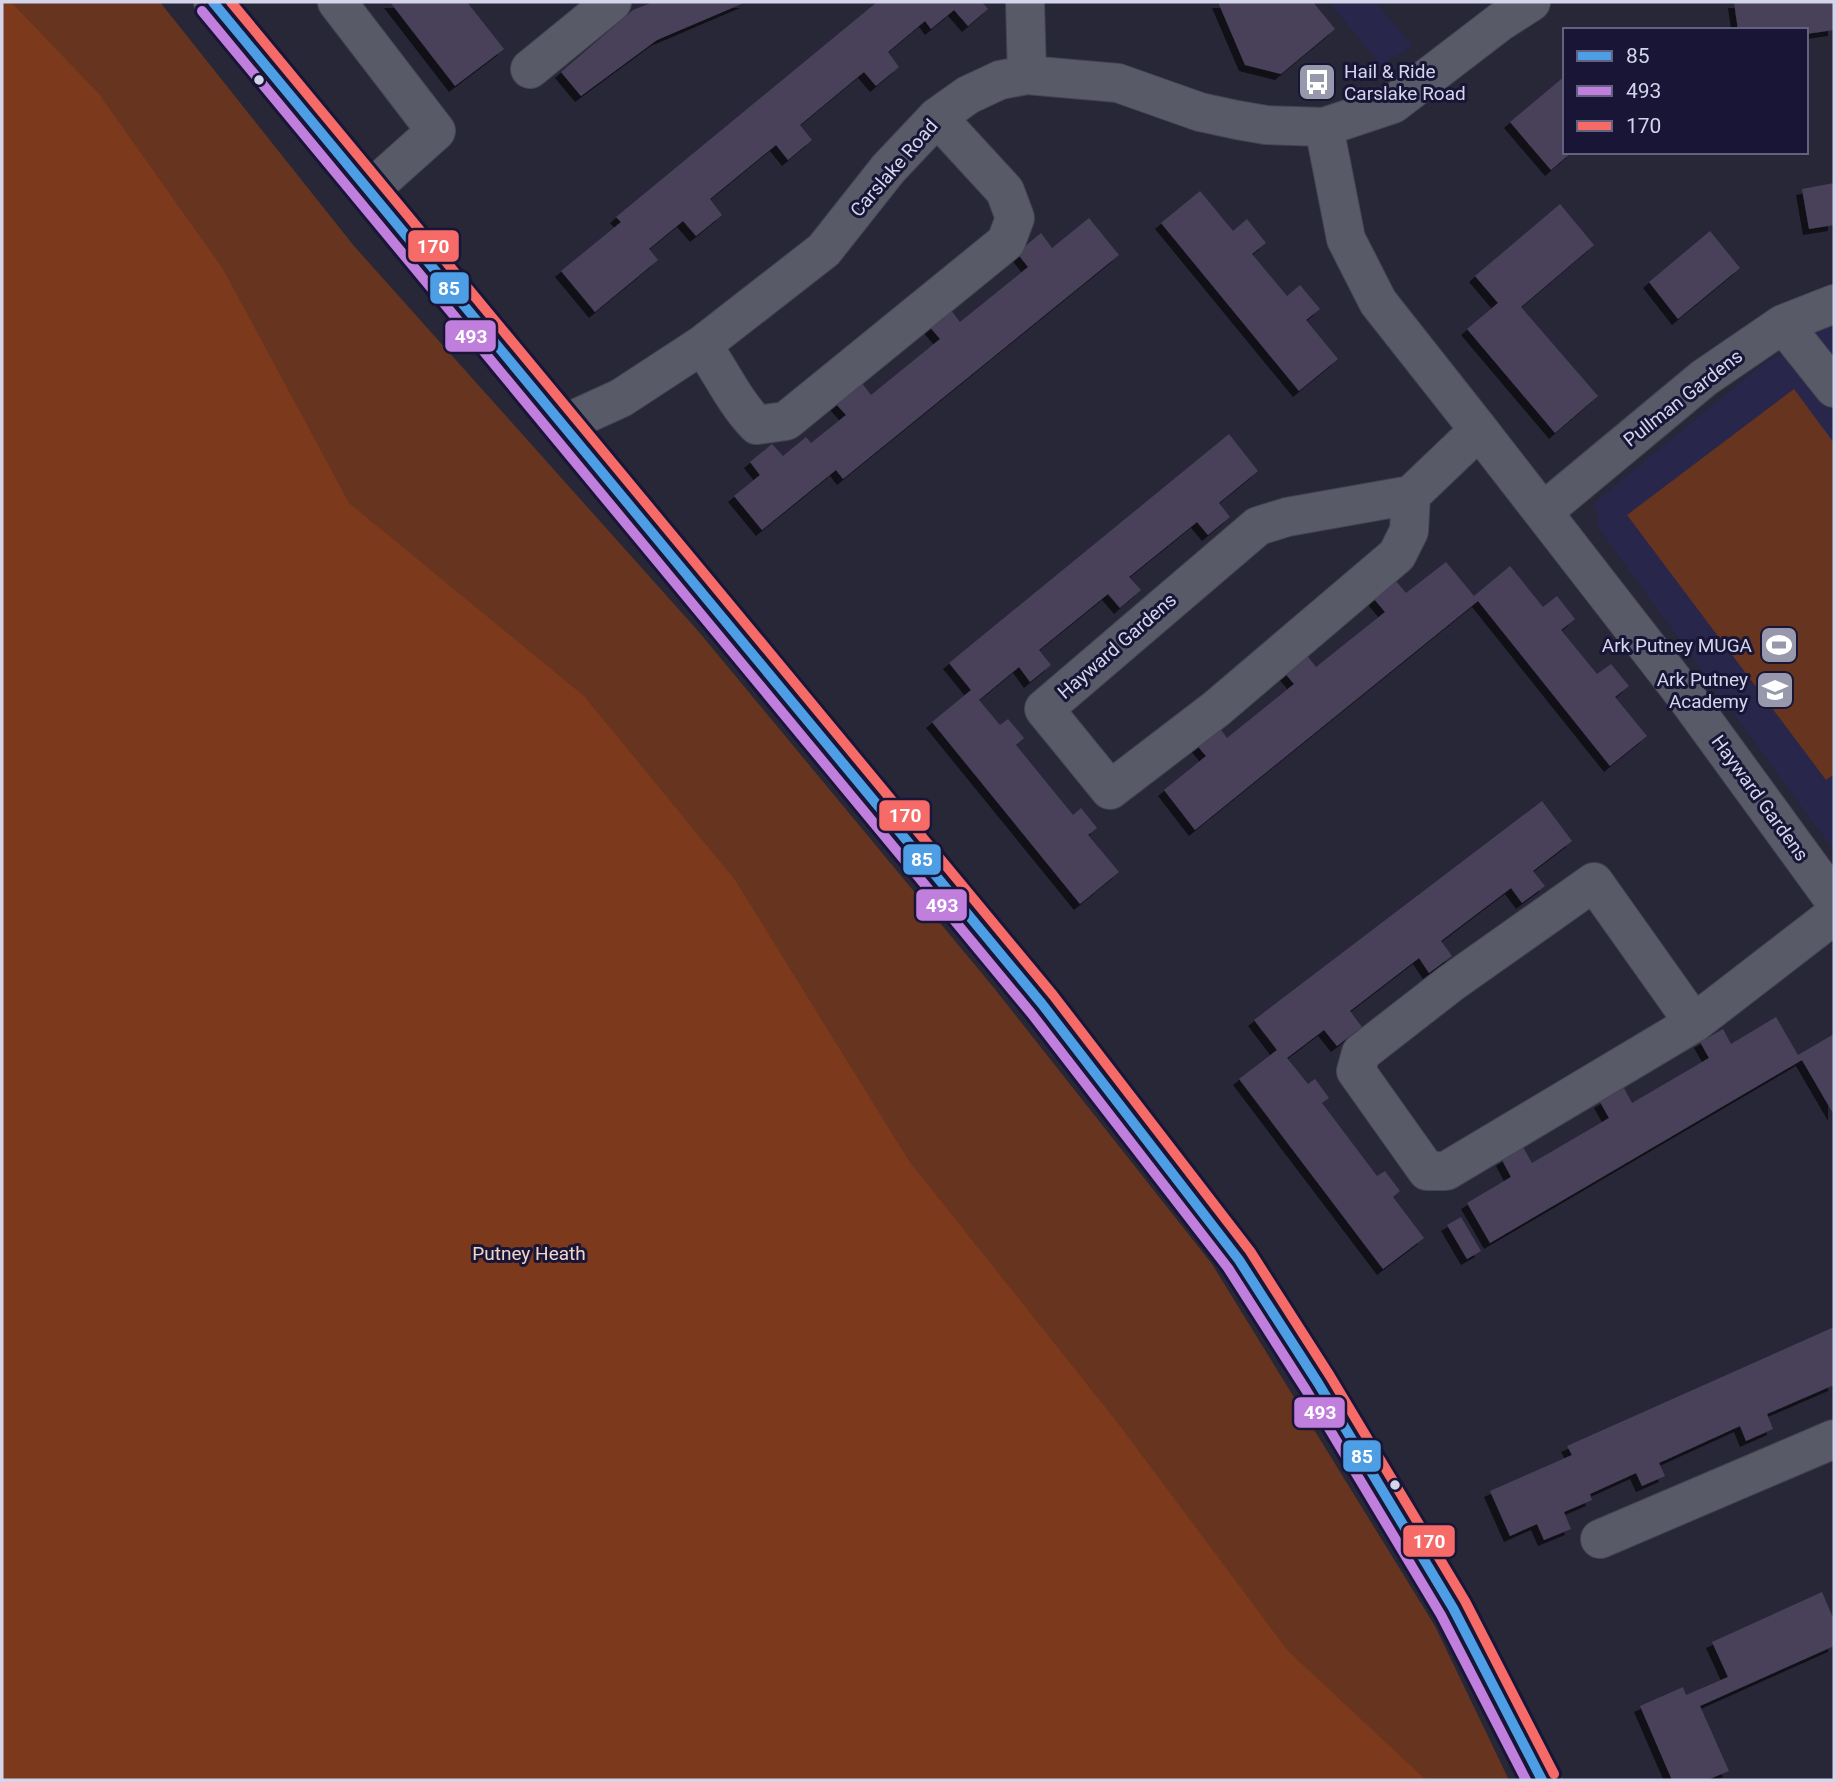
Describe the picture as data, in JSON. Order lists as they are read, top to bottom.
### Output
{
  "streets": {
    "street": ["Carslake Road", "Pullman Gardens", "Hayward Gardens"]
  },
  "crossings": [
    ["Carslake Road", "Hayward Gardens"],
    ["Pullman Gardens", "Hayward Gardens"]
  ],
  "parks": ["Putney Heath"],
  "places": {
    "bus stop": ["Hail & Ride Carslake Road"],
    "sports": ["Ark Putney MUGA"],
    "school or university": ["Ark Putney Academy"]
  },
  "lines": ["transit line 85", "transit line 170", "transit line 493"],
  "legend": ["85", "493", "170"]
}
